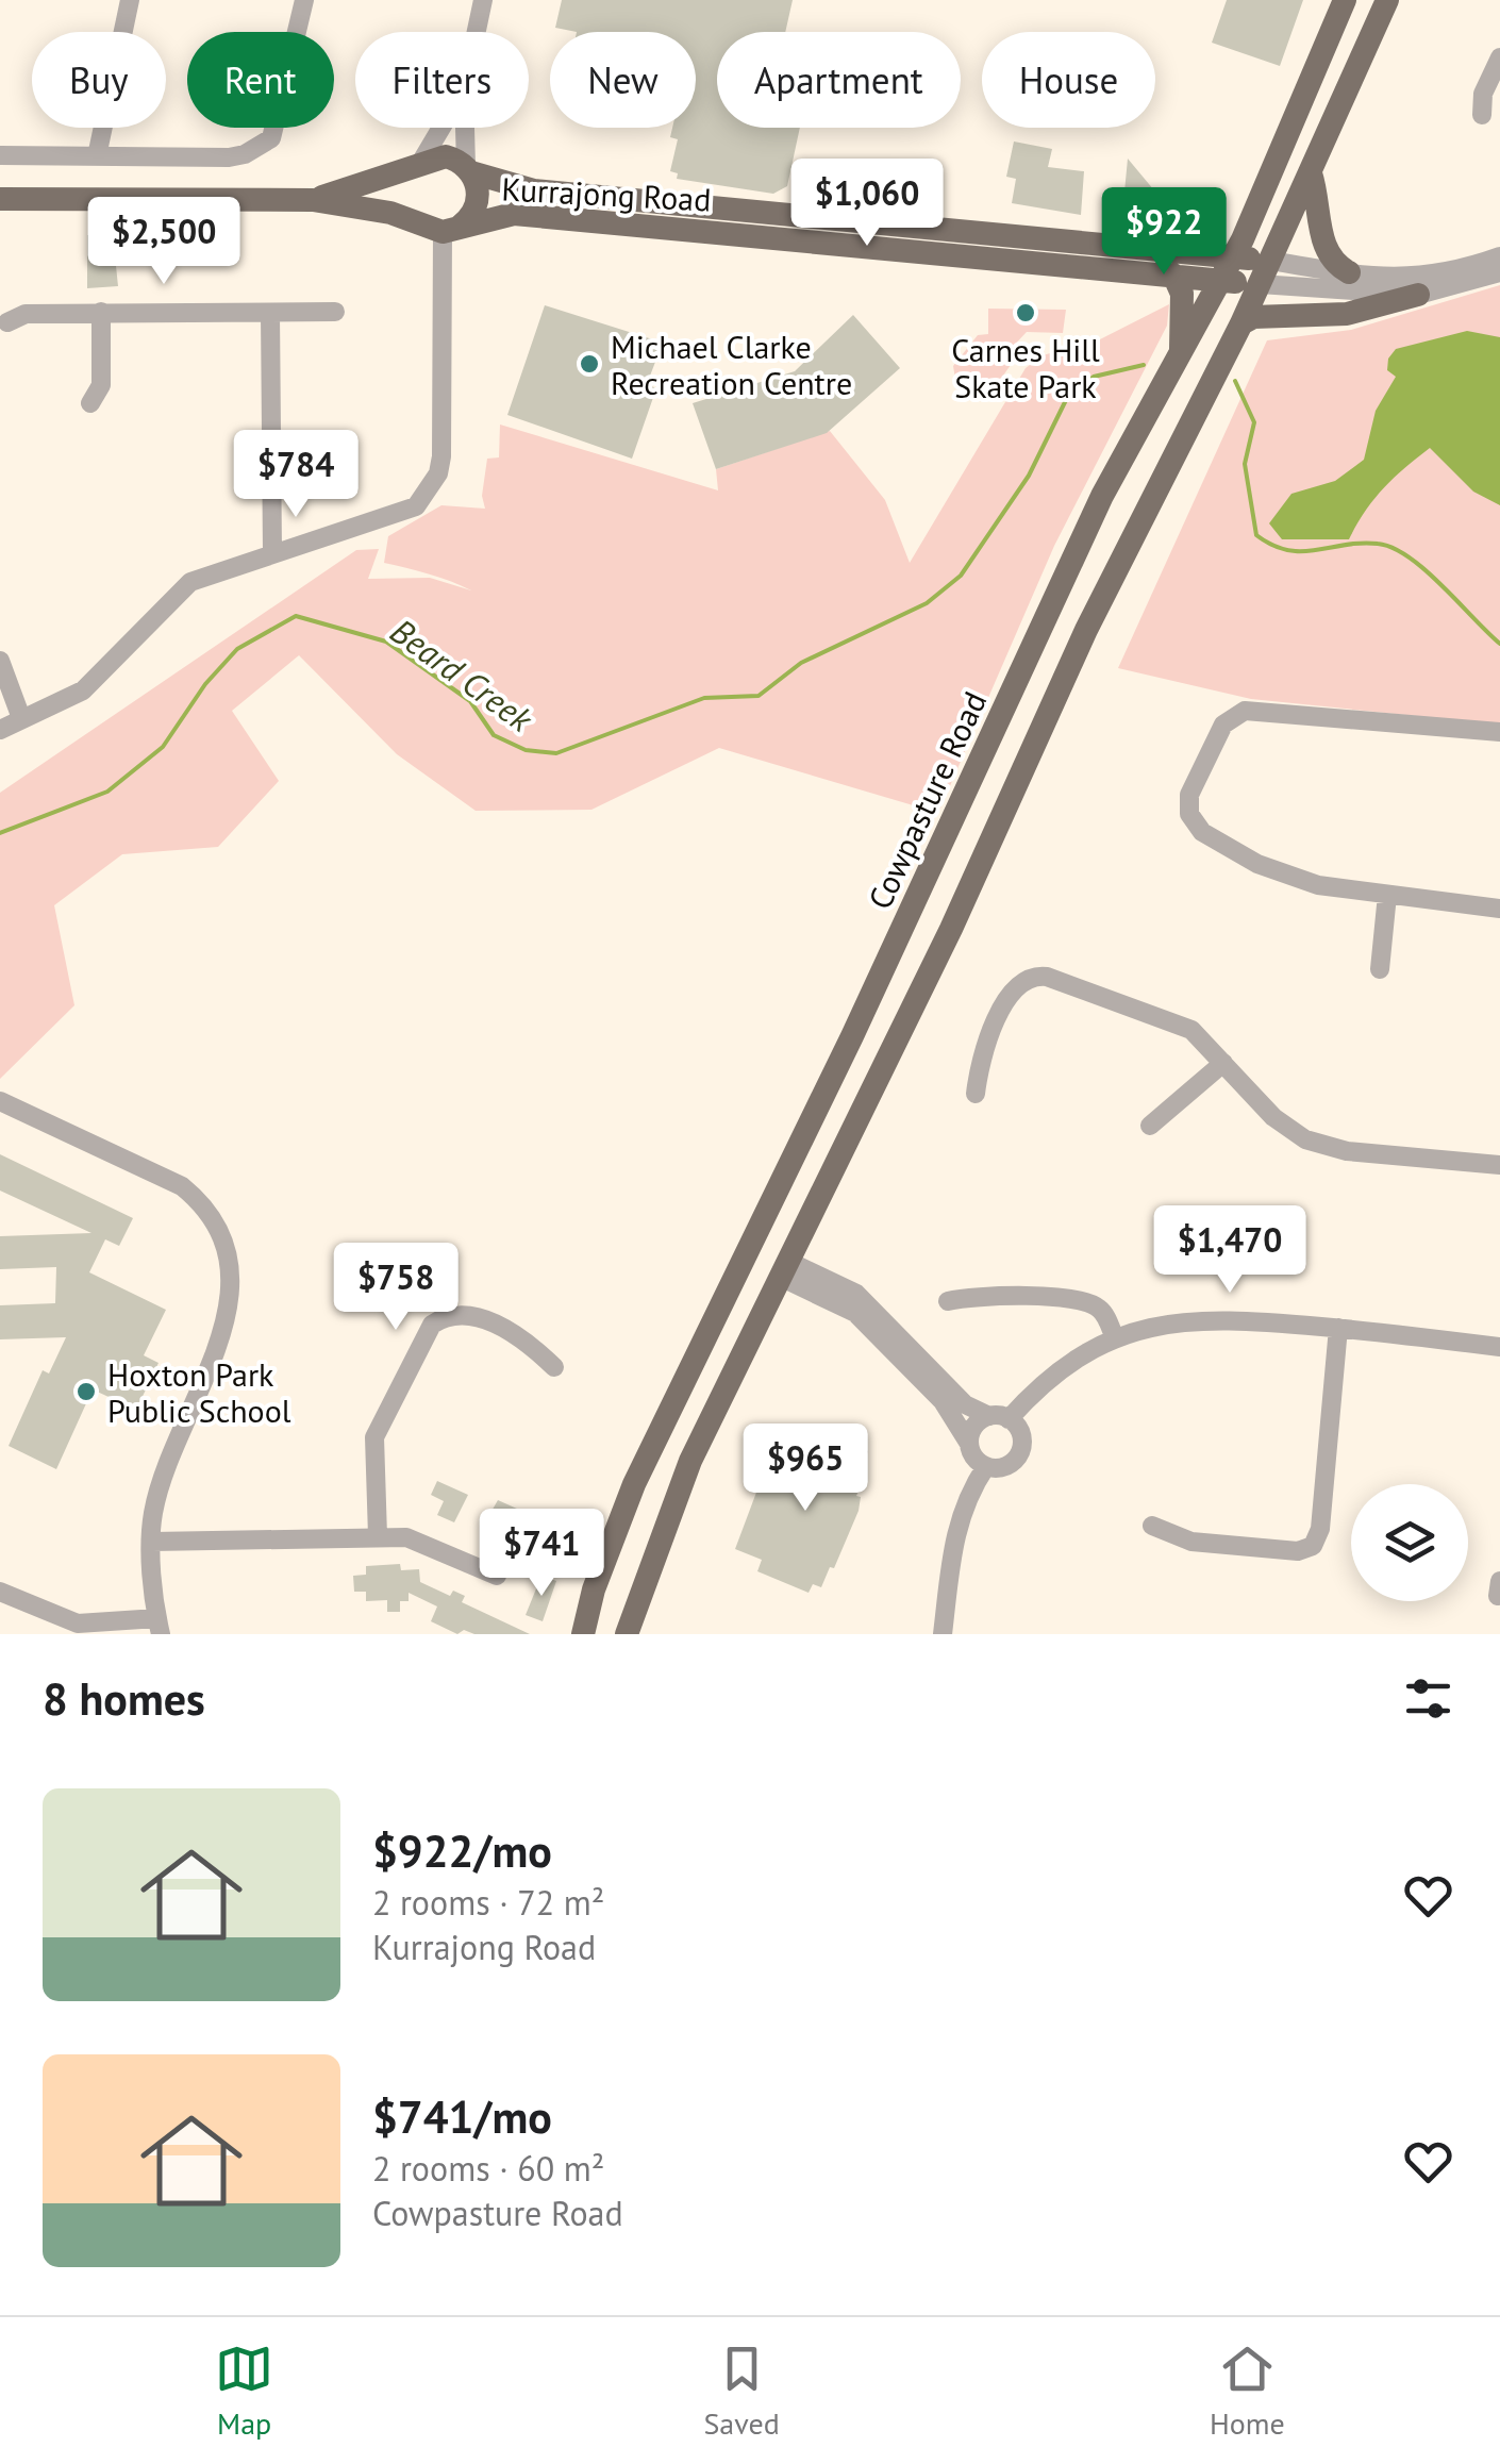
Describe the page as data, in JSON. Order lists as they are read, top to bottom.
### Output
{
  "streets": {
    "main road": ["Kurrajong Road", "Cowpasture Road"]
  },
  "crossings": [
    ["Kurrajong Road", "Cowpasture Road"]
  ],
  "water": ["Beard Creek"],
  "places": ["Carnes Hill Skate Park", "Michael Clarke Recreation Centre", "Hoxton Park Public School"],
  "page": {
    "chip": [
      "Buy",
      "Rent",
      "Filters",
      "New",
      "Apartment",
      "House"
    ],
    "price": [
      "$1,060",
      "$922",
      "$2,500",
      "$784",
      "$1,470",
      "$758",
      "$965",
      "$741"
    ],
    "heading": "8 homes",
    "list": [
      {
        "name": "$922/mo",
        "note": "2 rooms · 72 m² · Kurrajong Road"
      },
      {
        "name": "$741/mo",
        "note": "2 rooms · 60 m² · Cowpasture Road"
      }
    ],
    "tabs": ["Map", "Saved", "Home"]
  }
}
